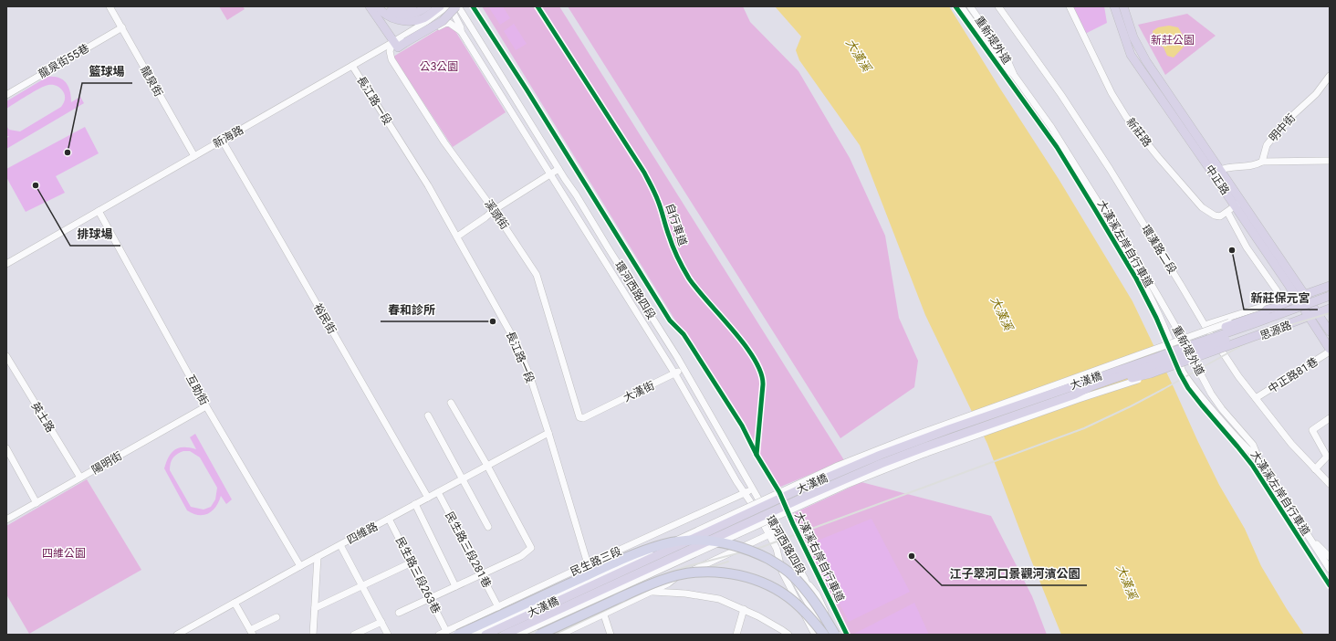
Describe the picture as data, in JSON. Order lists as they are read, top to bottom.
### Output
{
  "streets": {
    "main road": ["中正路", "思源路", "大漢橋"],
    "street": [
      "重新堤外道",
      "龍泉街55巷",
      "龍泉街",
      "長江路一段",
      "明中街",
      "新莊路",
      "新海路",
      "溪頭街",
      "環漢路二段",
      "環河西路四段",
      "裕民街",
      "中正路81巷",
      "互助街",
      "大漢街",
      "英士路",
      "陽明街",
      "四維路",
      "民生路三段281巷",
      "民生路三段",
      "民生路三段263巷"
    ],
    "cycle path": ["自行車道", "大漢溪左岸自行車道", "大漢溪右岸自行車道"]
  },
  "crossings": [
    ["龍泉街55巷", "龍泉街"],
    ["龍泉街", "新海路"],
    ["長江路一段", "新海路"],
    ["長江路一段", "四維路"],
    ["長江路一段", "民生路三段"],
    ["新莊路", "中正路"],
    ["新海路", "溪頭街"],
    ["新海路", "裕民街"],
    ["新海路", "互助街"],
    ["中正路", "思源路"],
    ["中正路", "中正路81巷"],
    ["溪頭街", "大漢街"],
    ["環漢路二段", "思源路"],
    ["環漢路二段", "中正路81巷"],
    ["環河西路四段", "大漢街"],
    ["環河西路四段", "民生路三段"],
    ["裕民街", "四維路"],
    ["互助街", "陽明街"],
    ["互助街", "四維路"],
    ["英士路", "陽明街"],
    ["四維路", "民生路三段281巷"],
    ["四維路", "民生路三段263巷"],
    ["民生路三段281巷", "民生路三段"],
    ["民生路三段", "民生路三段263巷"]
  ],
  "water": ["大漢溪"],
  "parks": ["新莊公園", "公3公園", "四維公園"],
  "places": [
    "籃球場",
    "排球場",
    "新莊保元宮",
    "春和診所",
    "江子翠河口景觀河濱公園"
  ]
}
